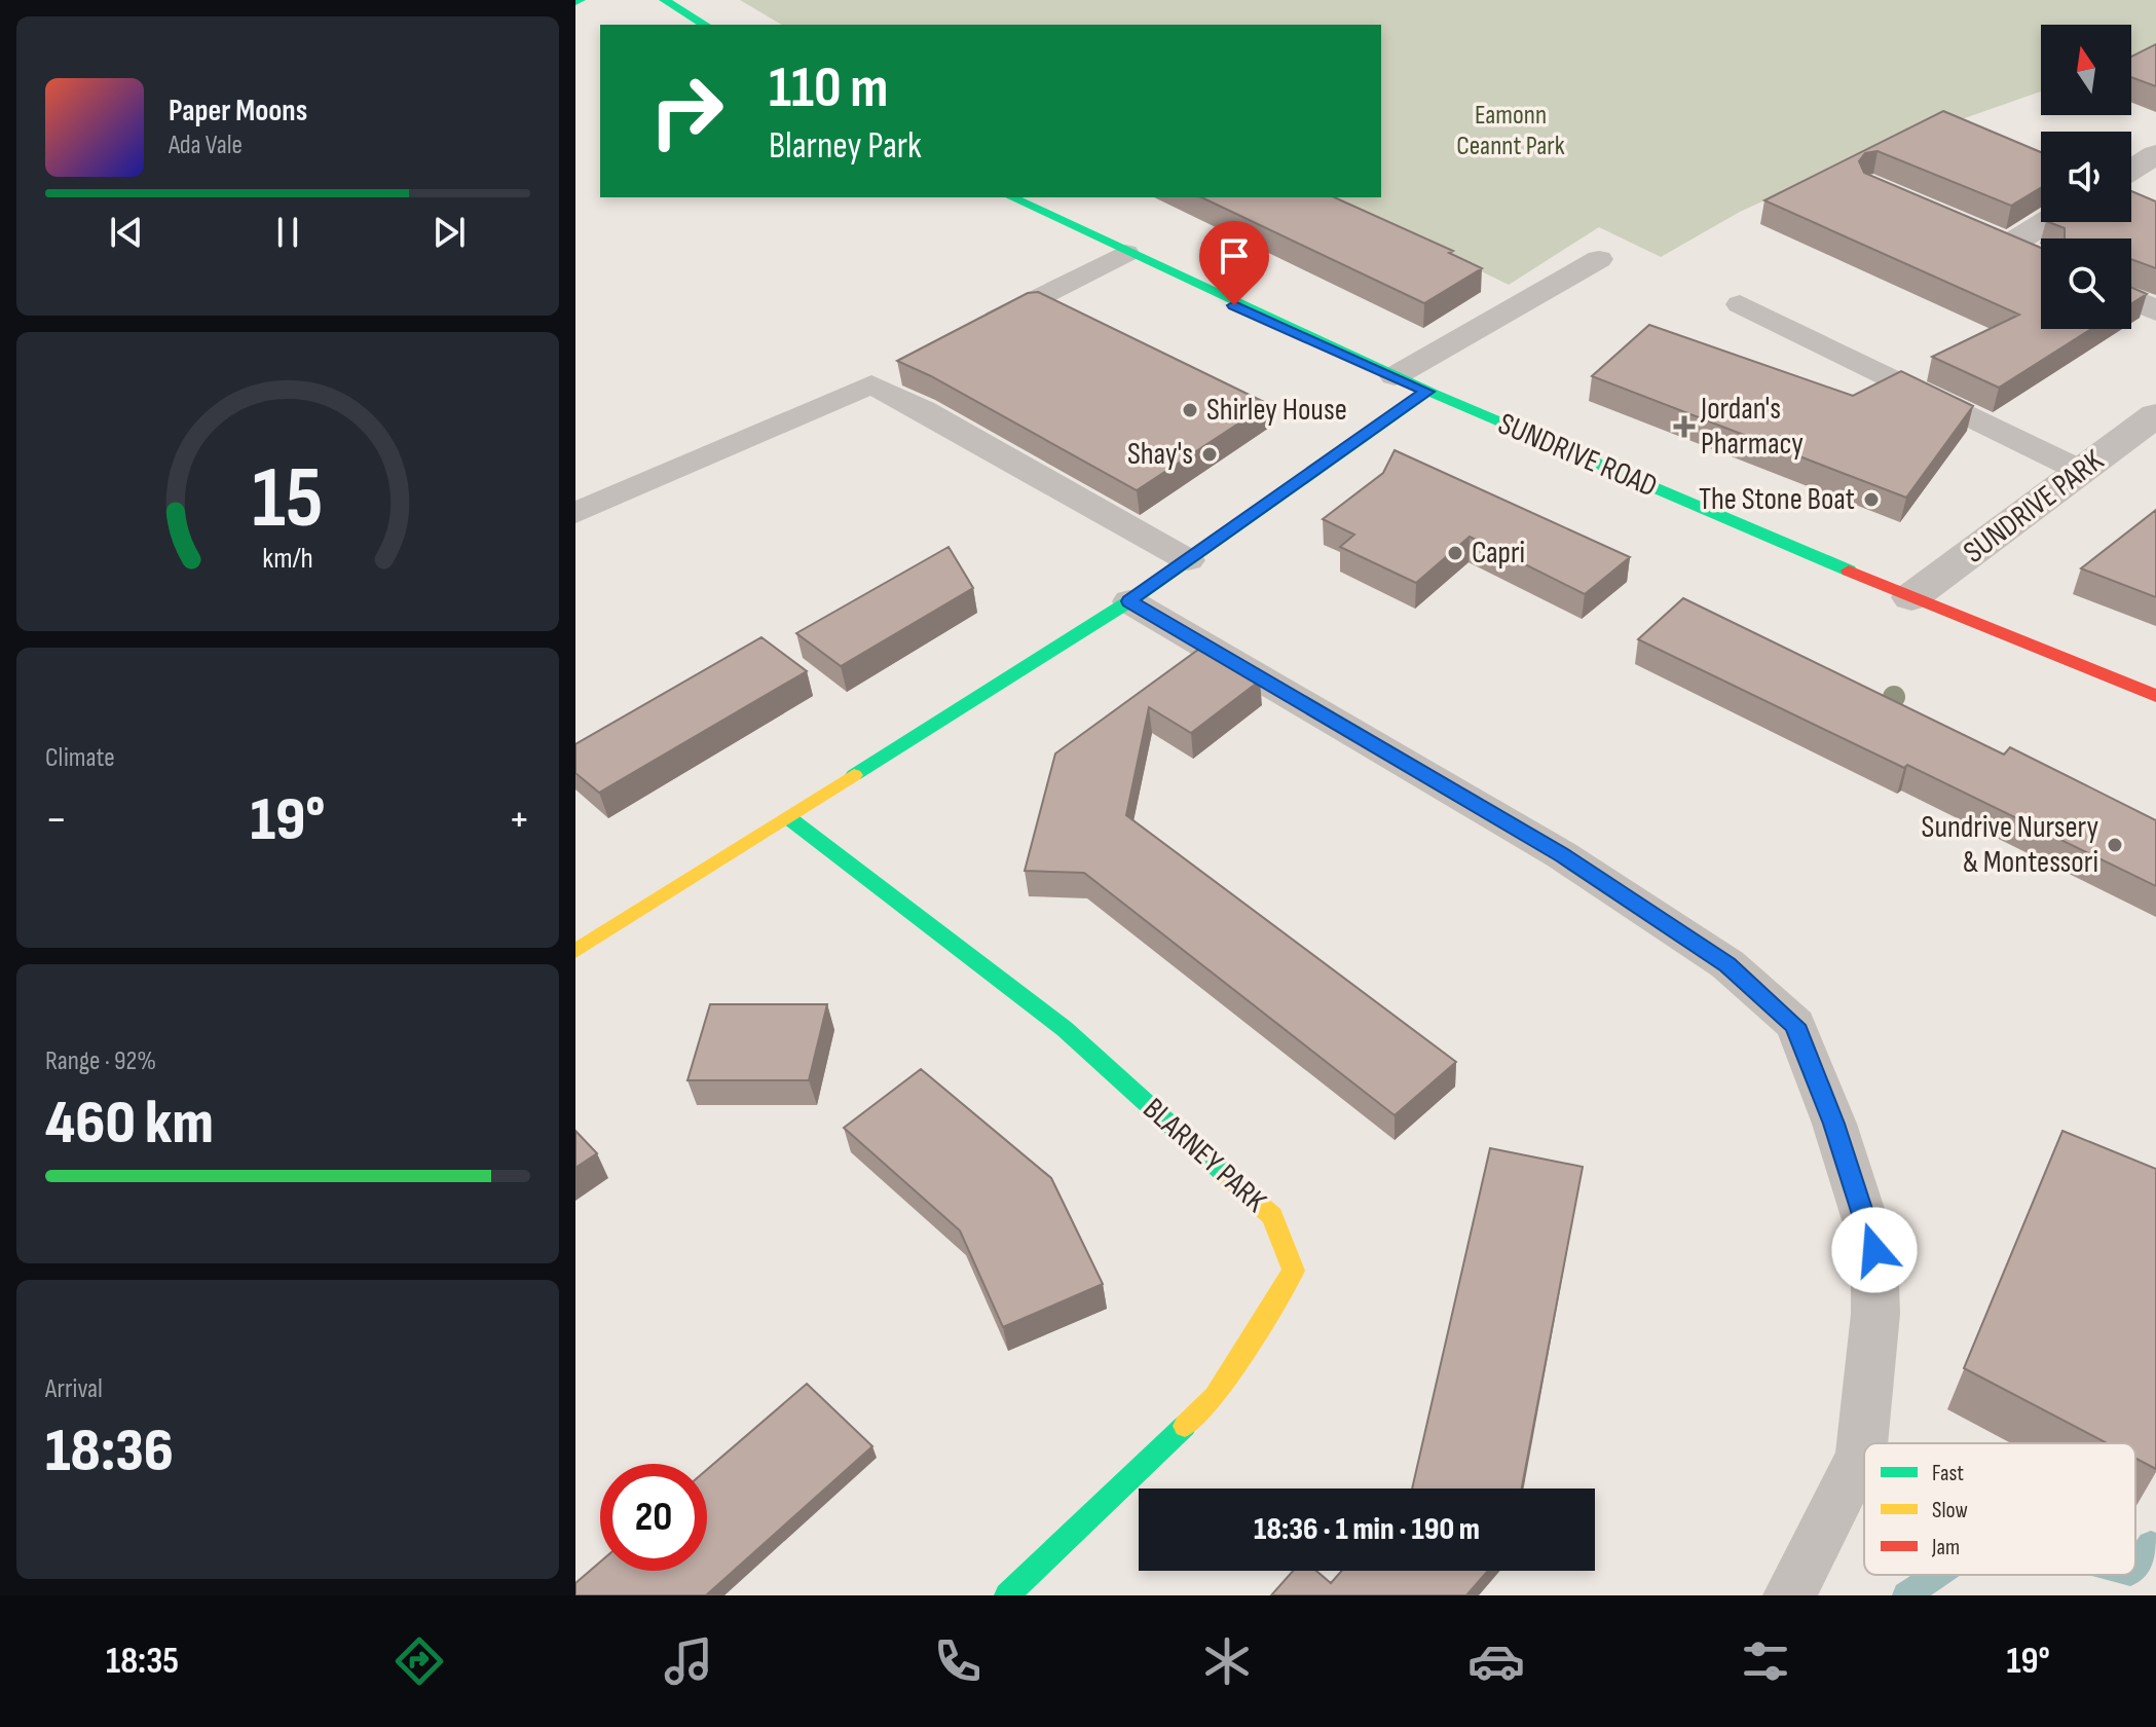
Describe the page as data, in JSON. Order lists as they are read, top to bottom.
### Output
{
  "streets": {
    "street": ["SUNDRIVE ROAD", "SUNDRIVE PARK", "BLARNEY PARK"]
  },
  "crossings": [
    ["SUNDRIVE ROAD", "SUNDRIVE PARK"]
  ],
  "parks": ["Eamonn Ceannt Park"],
  "places": {
    "other": [
      "Shirley House",
      "Shay's",
      "The Stone Boat",
      "Capri",
      "Sundrive Nursery & Montessori"
    ],
    "health": ["Jordan's Pharmacy"]
  },
  "legend": ["Fast", "Slow", "Jam"],
  "north": "top",
  "page": {
    "turn": ["110 m", "Blarney Park"],
    "song": ["Paper Moons", "Ada Vale"],
    "tile": [
      "Climate",
      ["Range · 92%", "460 km"],
      ["Arrival", "18:36"]
    ],
    "heat": ["−", "19°", "+"],
    "limit": "20",
    "trip": "18:36 · 1 min · 190 m",
    "tabs": ["18:35", "19°"],
    "gauge": ["15", "km/h"]
  }
}
